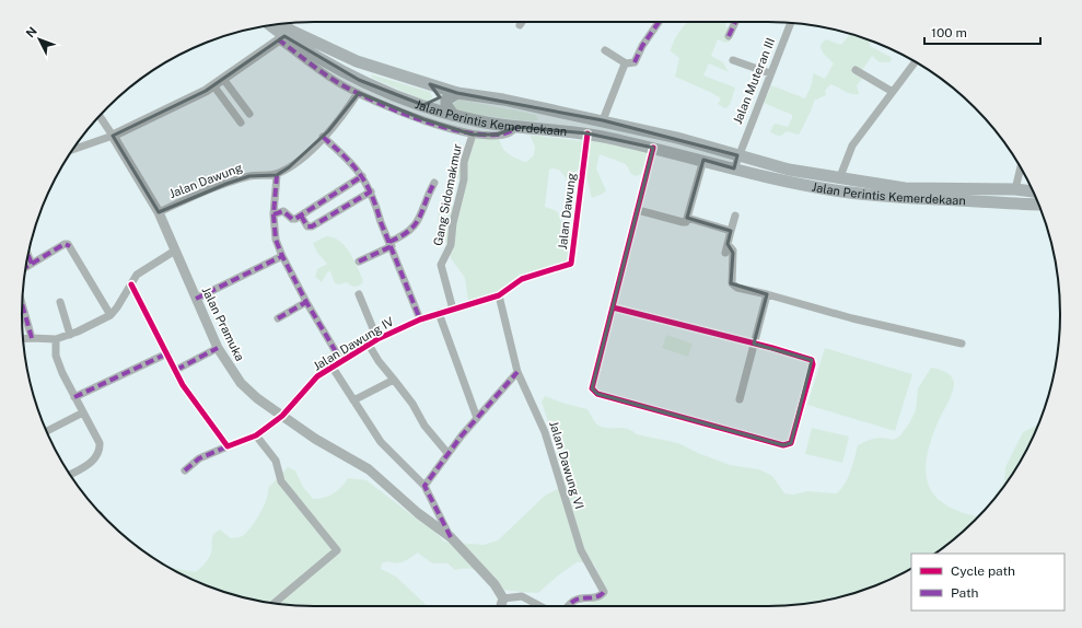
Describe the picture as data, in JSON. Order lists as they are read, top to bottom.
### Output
{
  "streets": {
    "highway": ["Jalan Perintis Kemerdekaan"],
    "main road": ["Jalan Pramuka"],
    "street": [
      "Jalan Muteran III",
      "Jalan Dawung",
      "Gang Sidomakmur",
      "Jalan Dawung IV",
      "Jalan Dawung VI"
    ]
  },
  "crossings": [
    ["Jalan Muteran III", "Jalan Perintis Kemerdekaan"],
    ["Jalan Perintis Kemerdekaan", "Jalan Dawung"],
    ["Jalan Dawung", "Jalan Pramuka"],
    ["Jalan Dawung", "Jalan Dawung IV"],
    ["Jalan Dawung", "Jalan Dawung VI"],
    ["Gang Sidomakmur", "Jalan Dawung IV"],
    ["Jalan Pramuka", "Jalan Dawung IV"],
    ["Jalan Dawung IV", "Jalan Dawung VI"]
  ],
  "legend": ["Cycle path", "Path"],
  "scale_bar": "100 m",
  "north": "top left"
}
